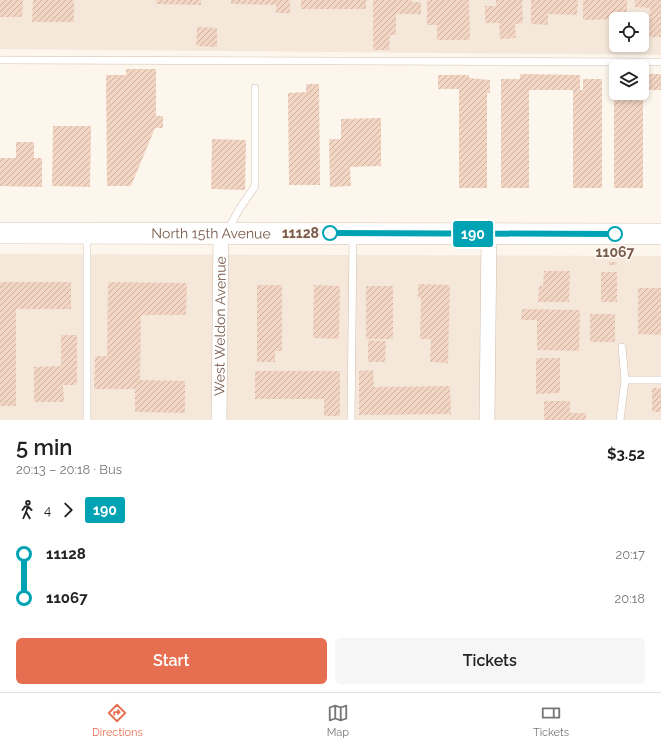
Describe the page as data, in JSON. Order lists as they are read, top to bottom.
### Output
{
  "streets": {
    "street": ["North 15th Avenue", "West Weldon Avenue"]
  },
  "crossings": [
    ["North 15th Avenue", "West Weldon Avenue"]
  ],
  "places": ["11128", "11067"],
  "lines": ["bus line 190"],
  "page": {
    "on_map": "190",
    "heading": ["5 min", "20:13 – 20:18 · Bus", "$3.52"],
    "legs": ["4", "190"],
    "list": [
      {
        "name": "11128",
        "value": "20:17"
      },
      {
        "name": "11067",
        "value": "20:18"
      }
    ],
    "buttons": ["Start", "Tickets"],
    "tabs": ["Directions", "Map", "Tickets"]
  }
}
